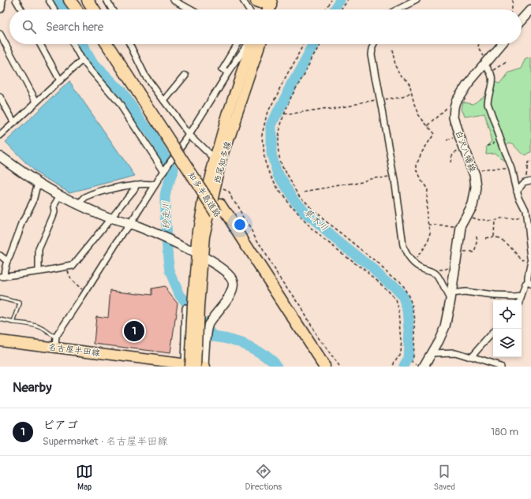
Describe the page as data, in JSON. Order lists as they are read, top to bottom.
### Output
{
  "streets": {
    "highway": ["知多半島道路"],
    "main road": ["白沢八幡線", "西尾知多線", "名古屋半田線"]
  },
  "crossings": [
    ["西尾知多線", "名古屋半田線"]
  ],
  "water": ["砂走川", "草木川"],
  "page": {
    "search": "Search here",
    "pins": "1",
    "heading": "Nearby",
    "list": [
      {
        "mark": "1",
        "name": "ピアゴ",
        "note": "Supermarket · 名古屋半田線",
        "value": "180 m"
      }
    ],
    "nav": ["Map", "Directions", "Saved"]
  }
}
